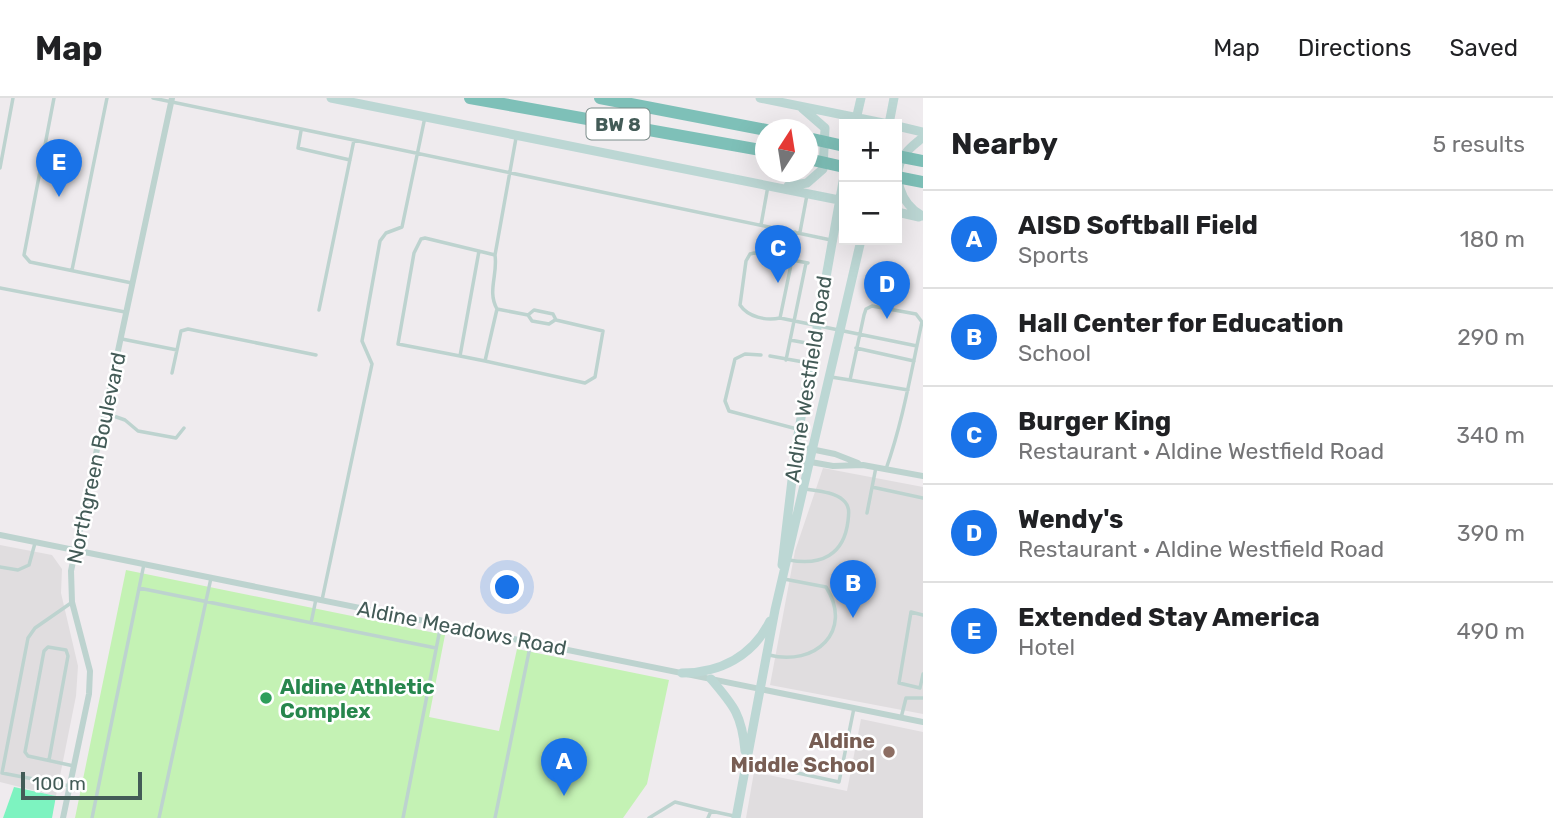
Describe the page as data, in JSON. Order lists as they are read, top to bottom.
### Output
{
  "streets": {
    "highway": ["BW 8"],
    "main road": ["Aldine Westfield Road"],
    "street": ["Northgreen Boulevard", "Aldine Meadows Road"]
  },
  "crossings": [
    ["Aldine Westfield Road", "Aldine Meadows Road"],
    ["Northgreen Boulevard", "Aldine Meadows Road"]
  ],
  "places": ["Aldine Athletic Complex", "Aldine Middle School"],
  "scale_bar": "100 m",
  "north": "top",
  "page": {
    "header": "Map",
    "nav": ["Map", "Directions", "Saved"],
    "heading": ["Nearby", "5 results"],
    "map_buttons": ["+", "−"],
    "pins": [
      "E",
      "C",
      "D",
      "B",
      "A"
    ],
    "list": [
      {
        "mark": "A",
        "name": "AISD Softball Field",
        "note": "Sports",
        "value": "180 m"
      },
      {
        "mark": "B",
        "name": "Hall Center for Education",
        "note": "School",
        "value": "290 m"
      },
      {
        "mark": "C",
        "name": "Burger King",
        "note": "Restaurant · Aldine Westfield Road",
        "value": "340 m"
      },
      {
        "mark": "D",
        "name": "Wendy's",
        "note": "Restaurant · Aldine Westfield Road",
        "value": "390 m"
      },
      {
        "mark": "E",
        "name": "Extended Stay America",
        "note": "Hotel",
        "value": "490 m"
      }
    ],
    "scale": "100 m"
  }
}
